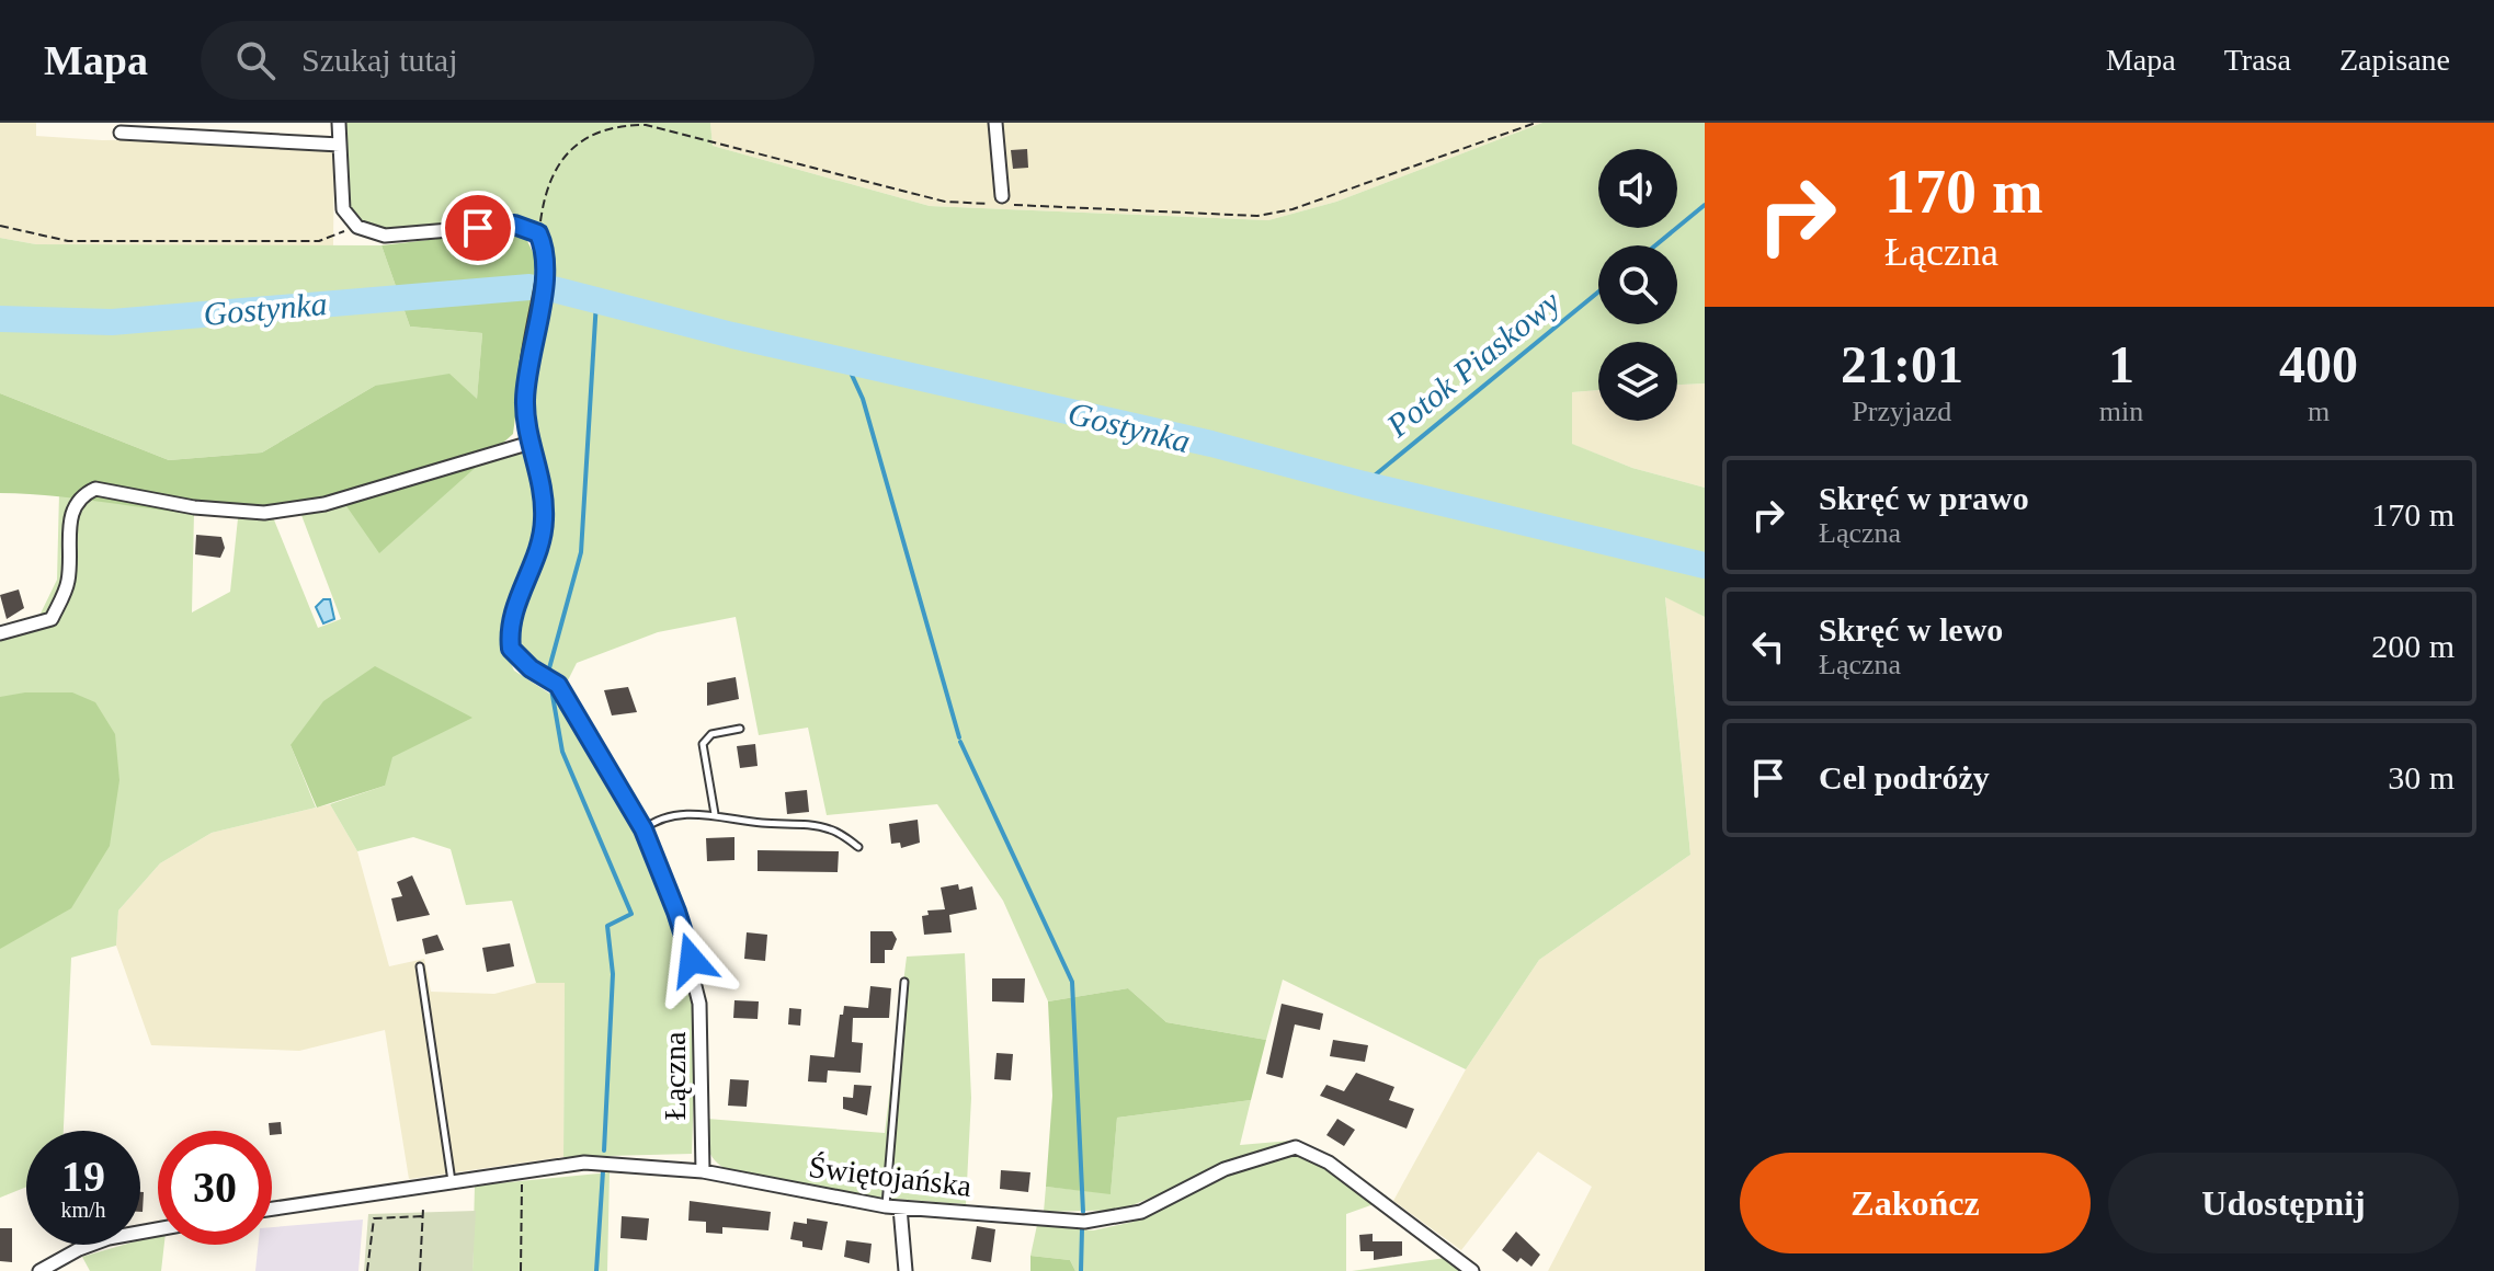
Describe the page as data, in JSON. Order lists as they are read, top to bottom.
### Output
{
  "streets": {
    "street": ["Łączna", "Świętojańska"]
  },
  "crossings": [
    ["Łączna", "Świętojańska"]
  ],
  "water": ["Gostynka", "Potok Piaskowy"],
  "page": {
    "header": "Mapa",
    "search": "Szukaj tutaj",
    "nav": ["Mapa", "Trasa", "Zapisane"],
    "turn": ["170 m", "Łączna"],
    "eta": [
      "21:01",
      "Przyjazd",
      "1",
      "min",
      "400",
      "m"
    ],
    "list": [
      {
        "name": "Skręć w prawo",
        "note": "Łączna",
        "value": "170 m"
      },
      {
        "name": "Skręć w lewo",
        "note": "Łączna",
        "value": "200 m"
      },
      {
        "name": "Cel podróży",
        "value": "30 m"
      }
    ],
    "speed": "19 km/h",
    "limit": "30",
    "buttons": ["Zakończ", "Udostępnij"]
  }
}
